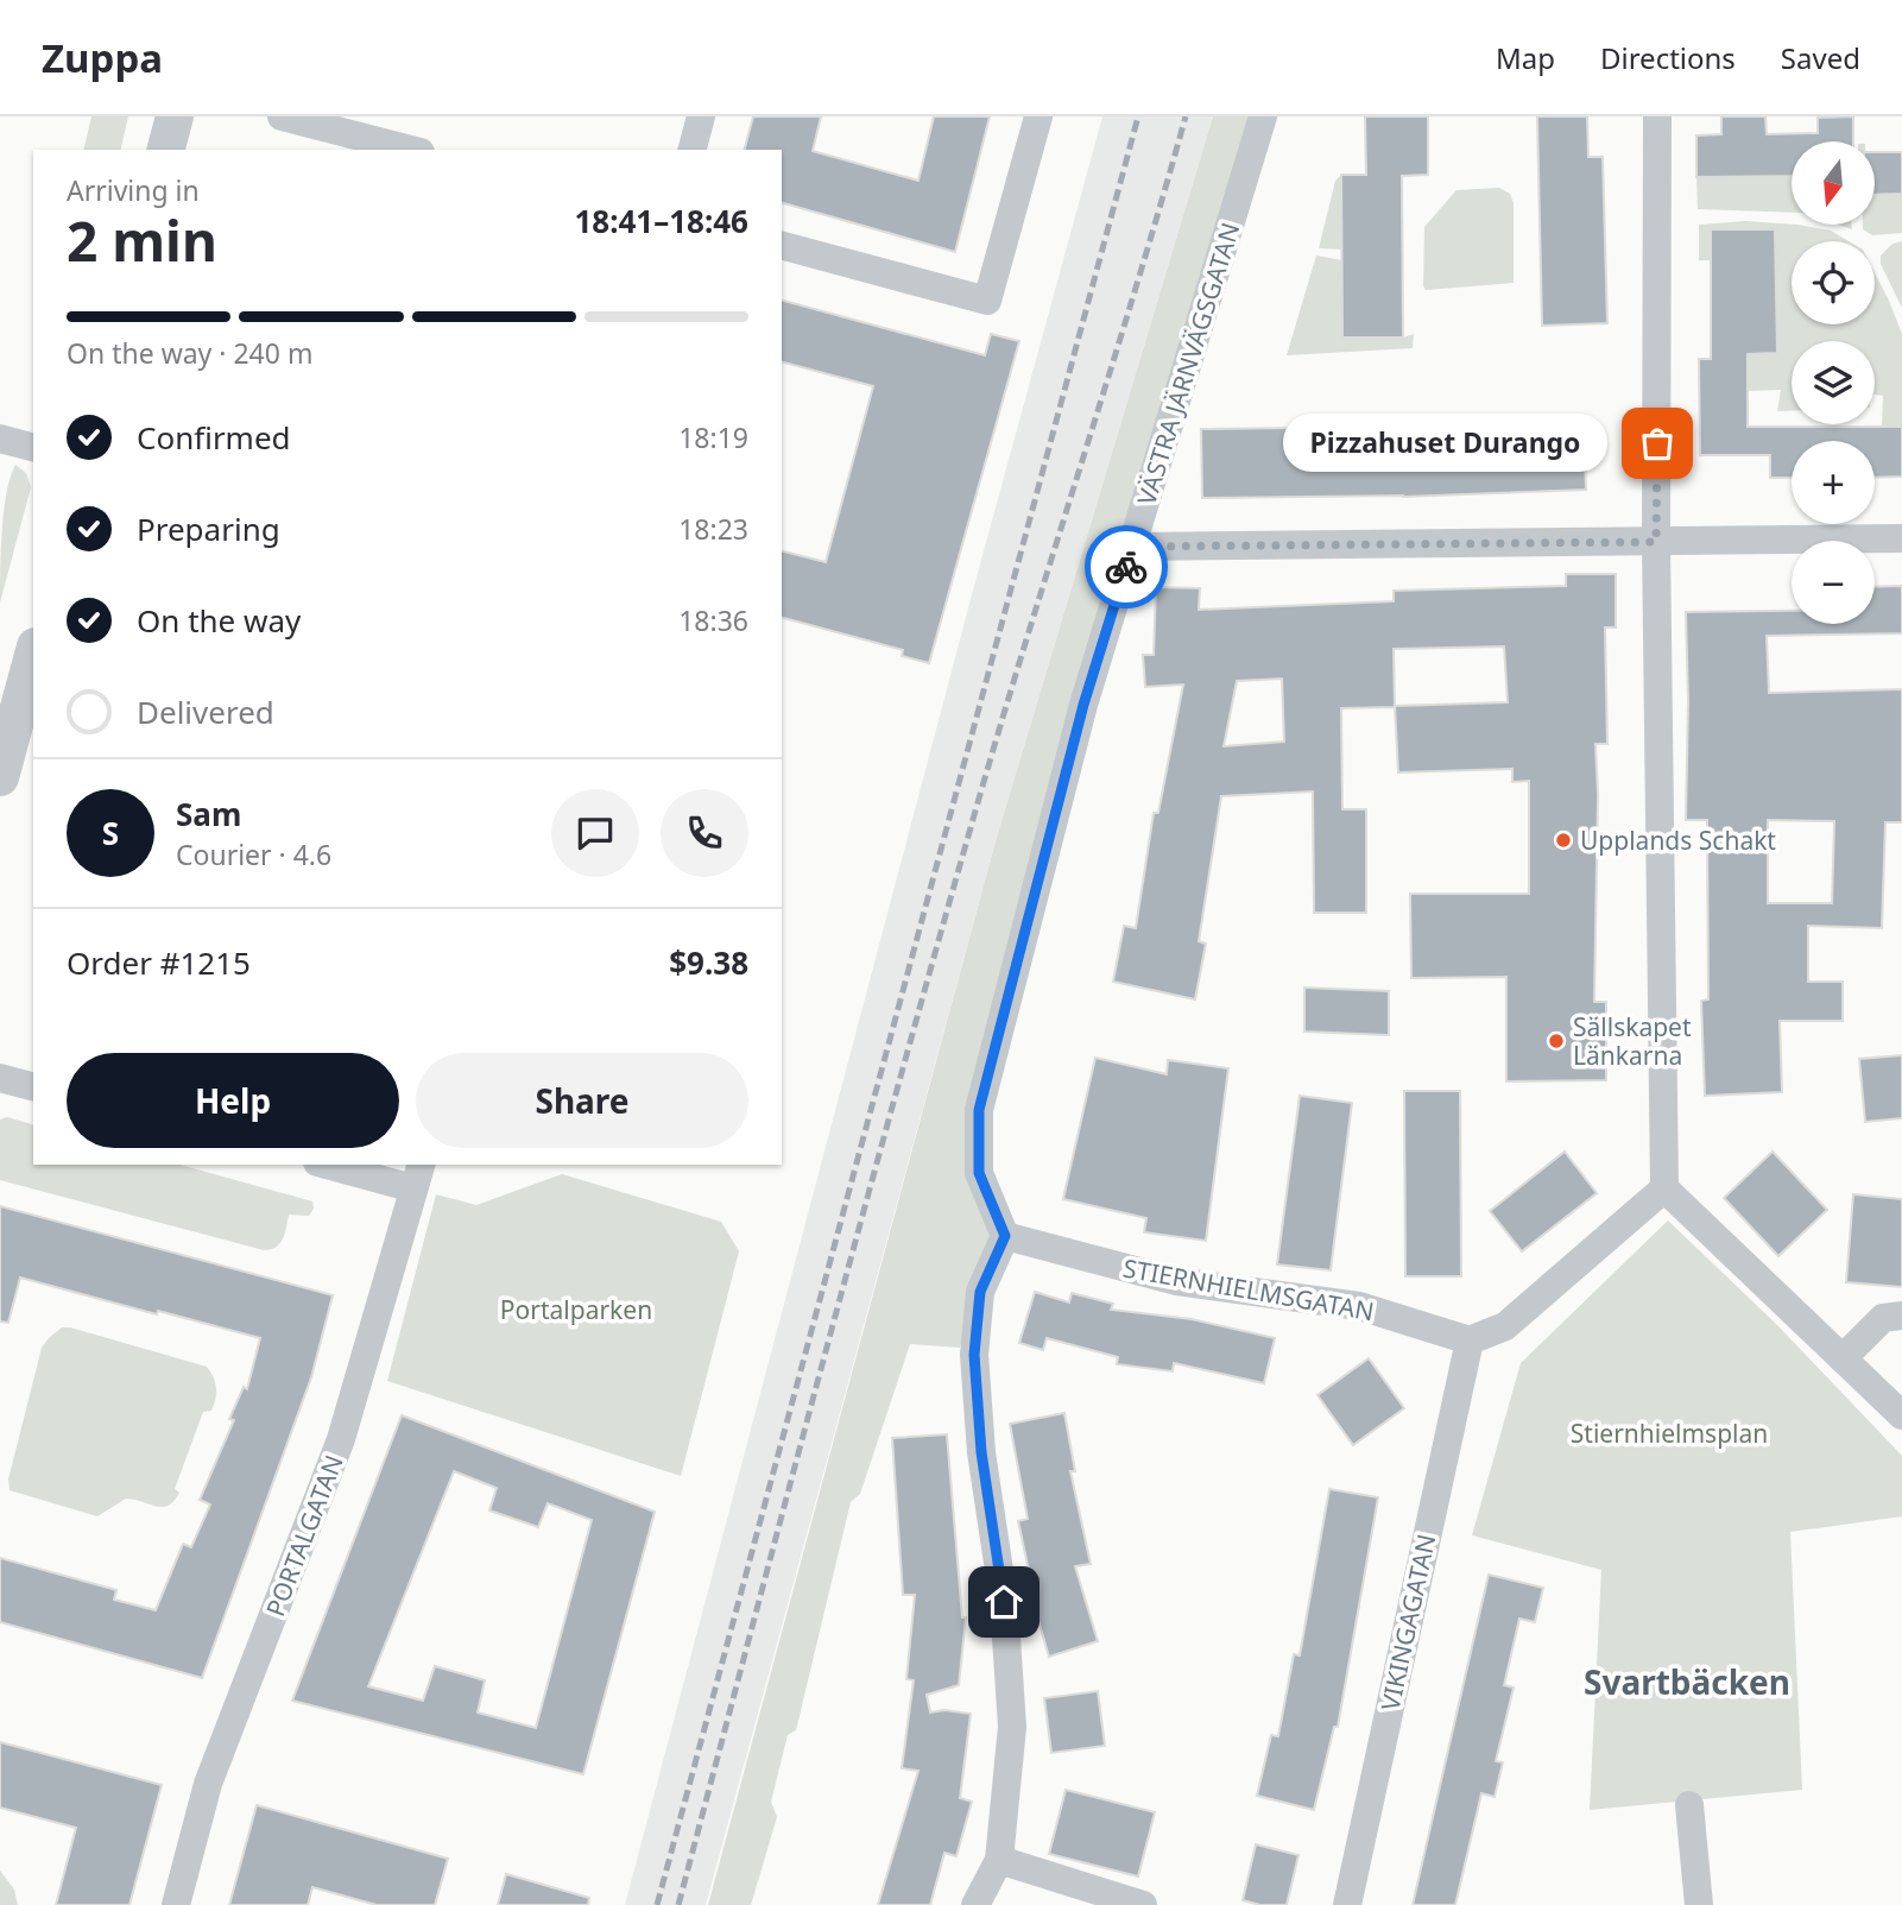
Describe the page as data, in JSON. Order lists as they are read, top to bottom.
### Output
{
  "streets": {
    "street": [
      "VÄSTRA JÄRNVÄGSGATAN",
      "STIERNHIELMSGATAN",
      "PORTALGATAN",
      "VIKINGAGATAN"
    ]
  },
  "crossings": [
    ["VÄSTRA JÄRNVÄGSGATAN", "STIERNHIELMSGATAN"],
    ["STIERNHIELMSGATAN", "VIKINGAGATAN"]
  ],
  "districts": ["Svartbäcken"],
  "parks": ["Portalparken", "Stiernhielmsplan"],
  "places": ["Pizzahuset Durango", "Upplands Schakt", "Sällskapet Länkarna"],
  "north": "bottom",
  "page": {
    "header": "Zuppa",
    "nav": ["Map", "Directions", "Saved"],
    "map_buttons": ["+", "−"],
    "heading": ["2 min", "Arriving in", "18:41–18:46"],
    "panel": [
      "Sam",
      "Courier · 4.6",
      "Order #1215",
      "$9.38"
    ],
    "bar": "On the way · 240 m",
    "list": [
      ["Confirmed", "18:19"],
      ["Preparing", "18:23"],
      ["On the way", "18:36"],
      "Delivered"
    ],
    "bubble": "Pizzahuset Durango",
    "round": "S",
    "buttons": ["Help", "Share"]
  }
}
